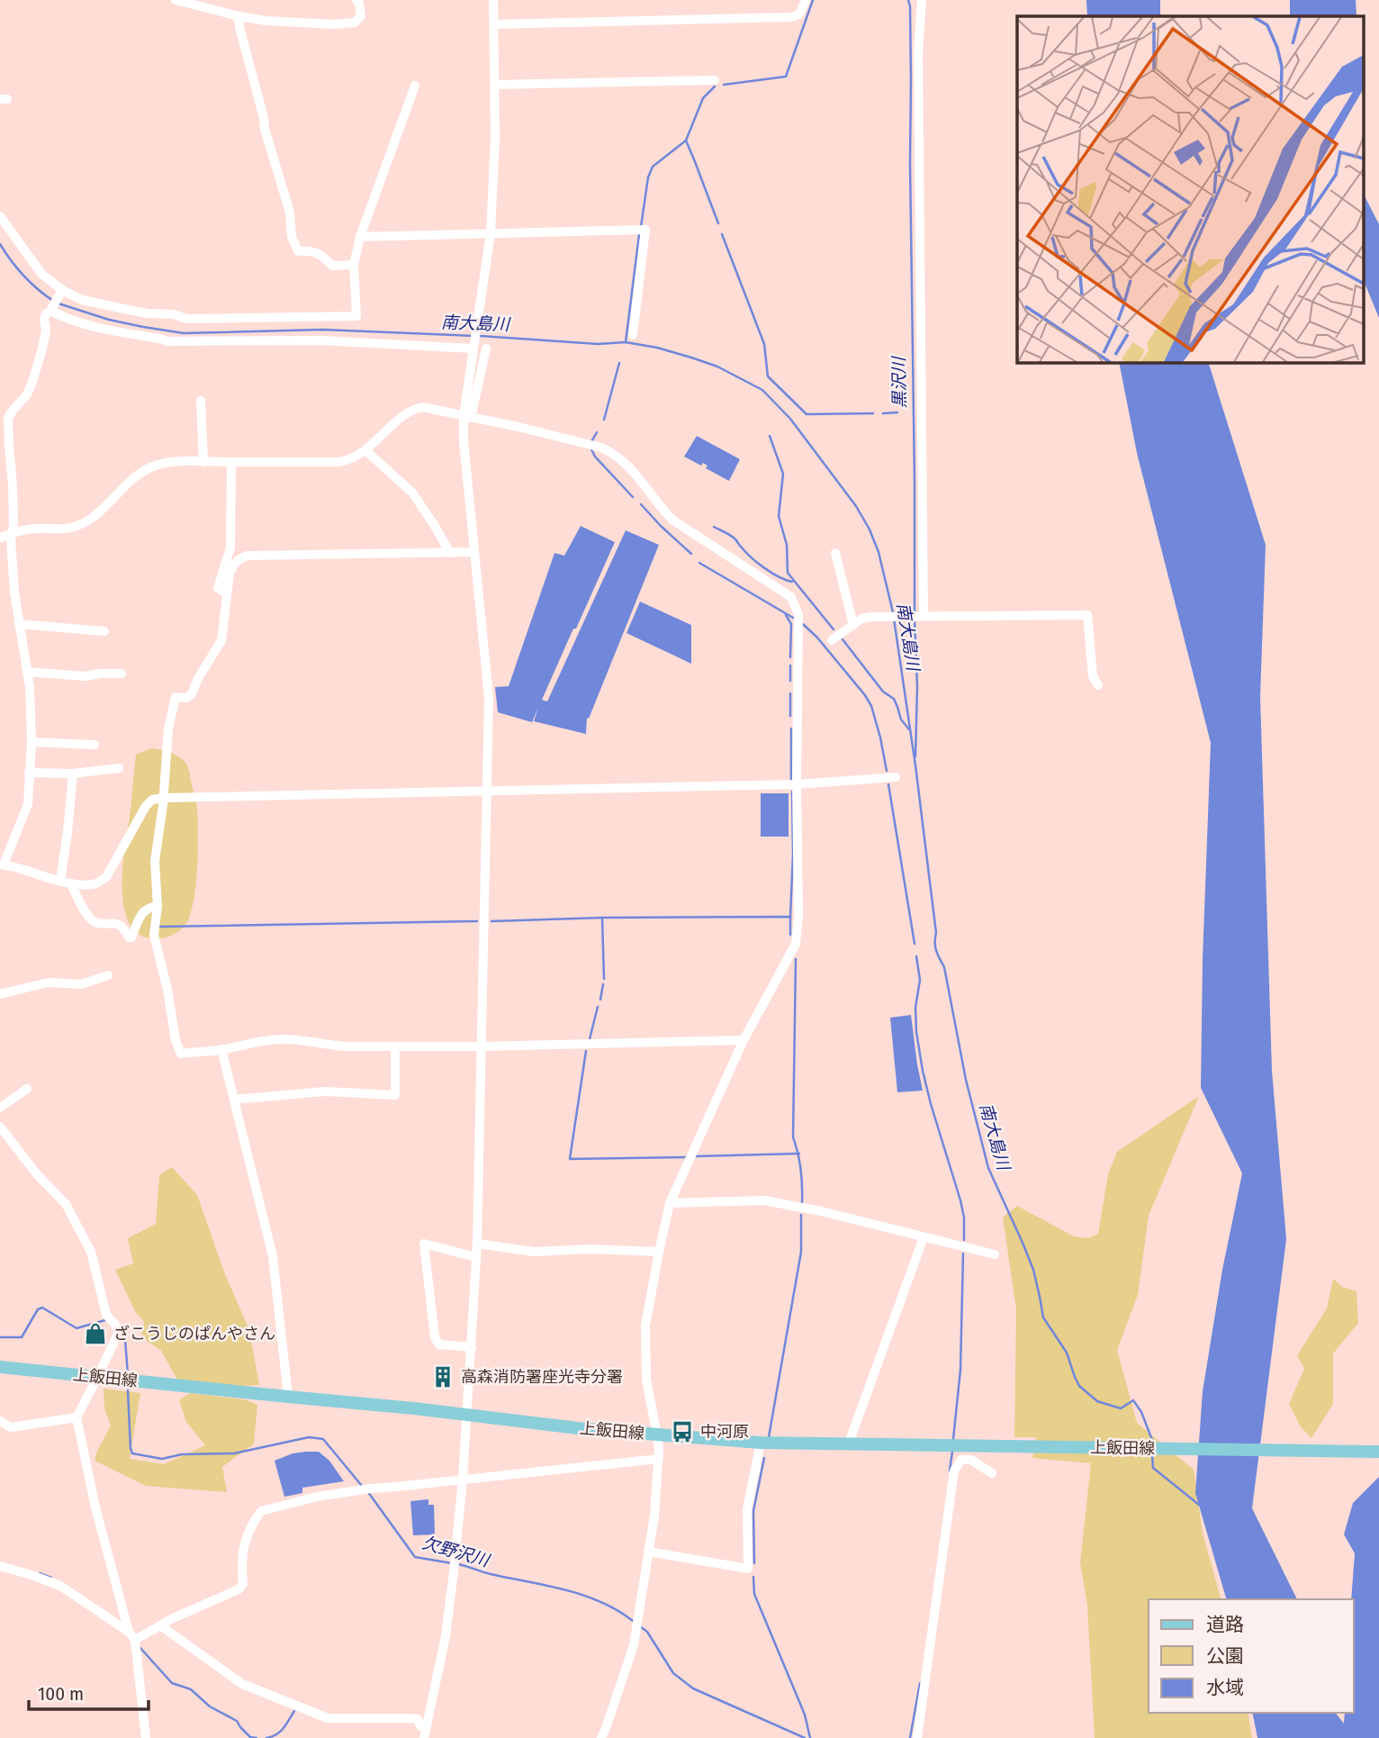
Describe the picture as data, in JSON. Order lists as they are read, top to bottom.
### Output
{
  "streets": {
    "main road": ["上飯田線"]
  },
  "water": ["南大島川", "黒沢川", "欠野沢川"],
  "places": {
    "shop": ["ざこうじのぱんやさん"],
    "building": ["高森消防署座光寺分署"],
    "bus stop": ["中河原"]
  },
  "legend": ["道路", "公園", "水域"],
  "scale_bar": "100 m"
}
